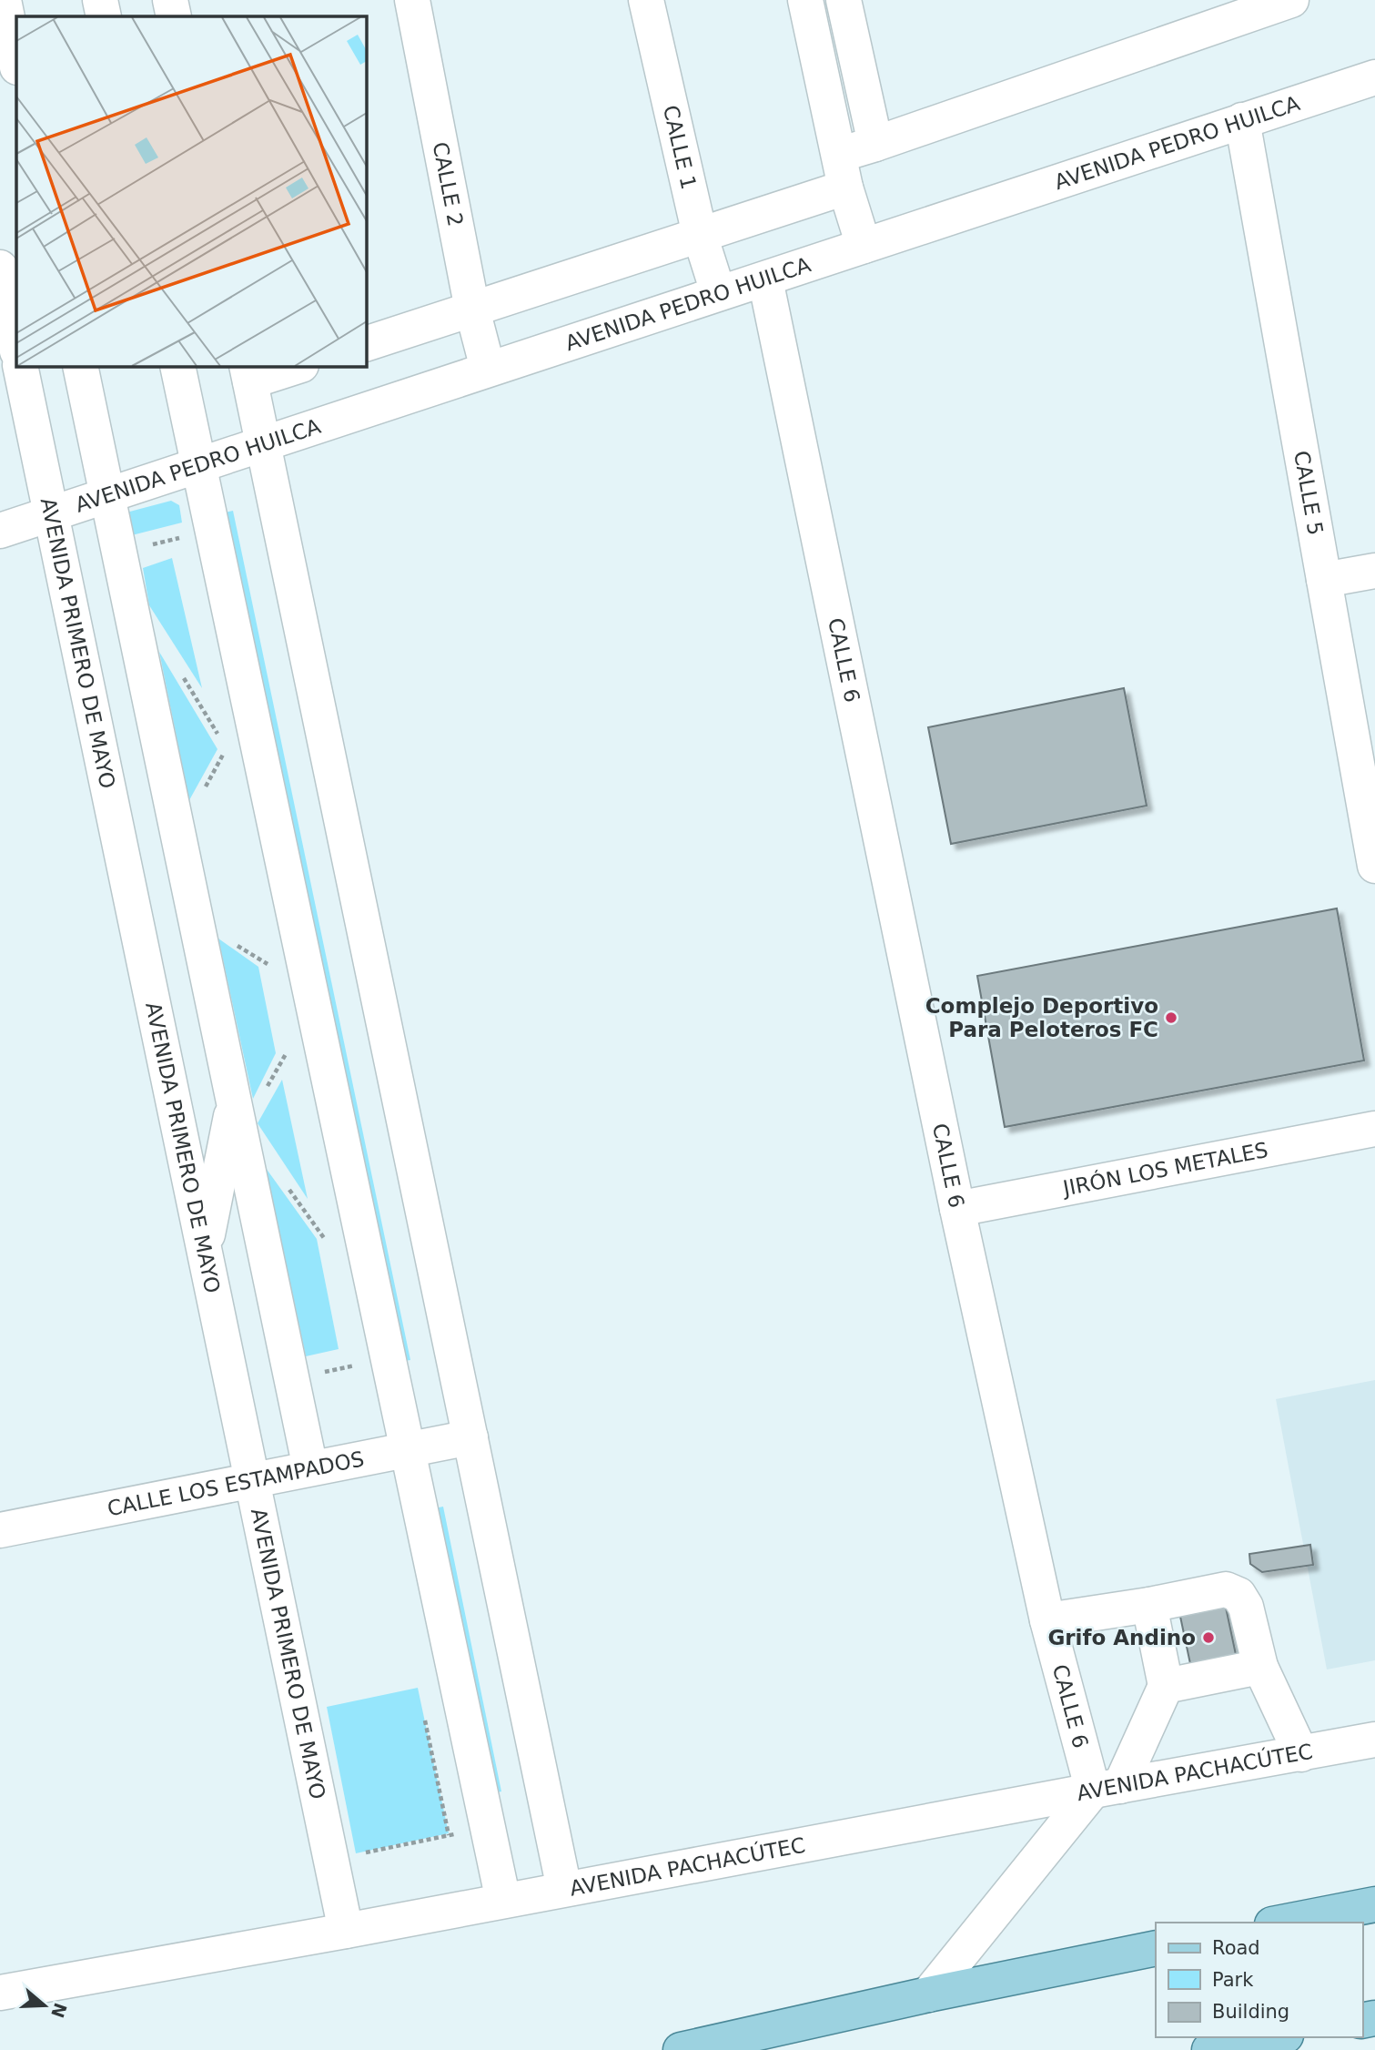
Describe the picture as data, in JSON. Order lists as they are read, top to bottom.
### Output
{
  "streets": {
    "street": [
      "AVENIDA PEDRO HUILCA",
      "CALLE 1",
      "CALLE 2",
      "CALLE 5",
      "AVENIDA PRIMERO DE MAYO",
      "CALLE 6",
      "JIRÓN LOS METALES",
      "CALLE LOS ESTAMPADOS",
      "AVENIDA PACHACÚTEC"
    ]
  },
  "crossings": [
    ["AVENIDA PEDRO HUILCA", "CALLE 1"],
    ["AVENIDA PEDRO HUILCA", "CALLE 2"],
    ["AVENIDA PEDRO HUILCA", "CALLE 5"],
    ["AVENIDA PEDRO HUILCA", "AVENIDA PRIMERO DE MAYO"],
    ["AVENIDA PEDRO HUILCA", "CALLE 6"],
    ["AVENIDA PRIMERO DE MAYO", "CALLE LOS ESTAMPADOS"],
    ["AVENIDA PRIMERO DE MAYO", "AVENIDA PACHACÚTEC"],
    ["CALLE 6", "JIRÓN LOS METALES"],
    ["CALLE 6", "AVENIDA PACHACÚTEC"]
  ],
  "places": ["Complejo Deportivo Para Peloteros FC", "Grifo Andino"],
  "legend": ["Road", "Park", "Building"],
  "north": "right"
}
